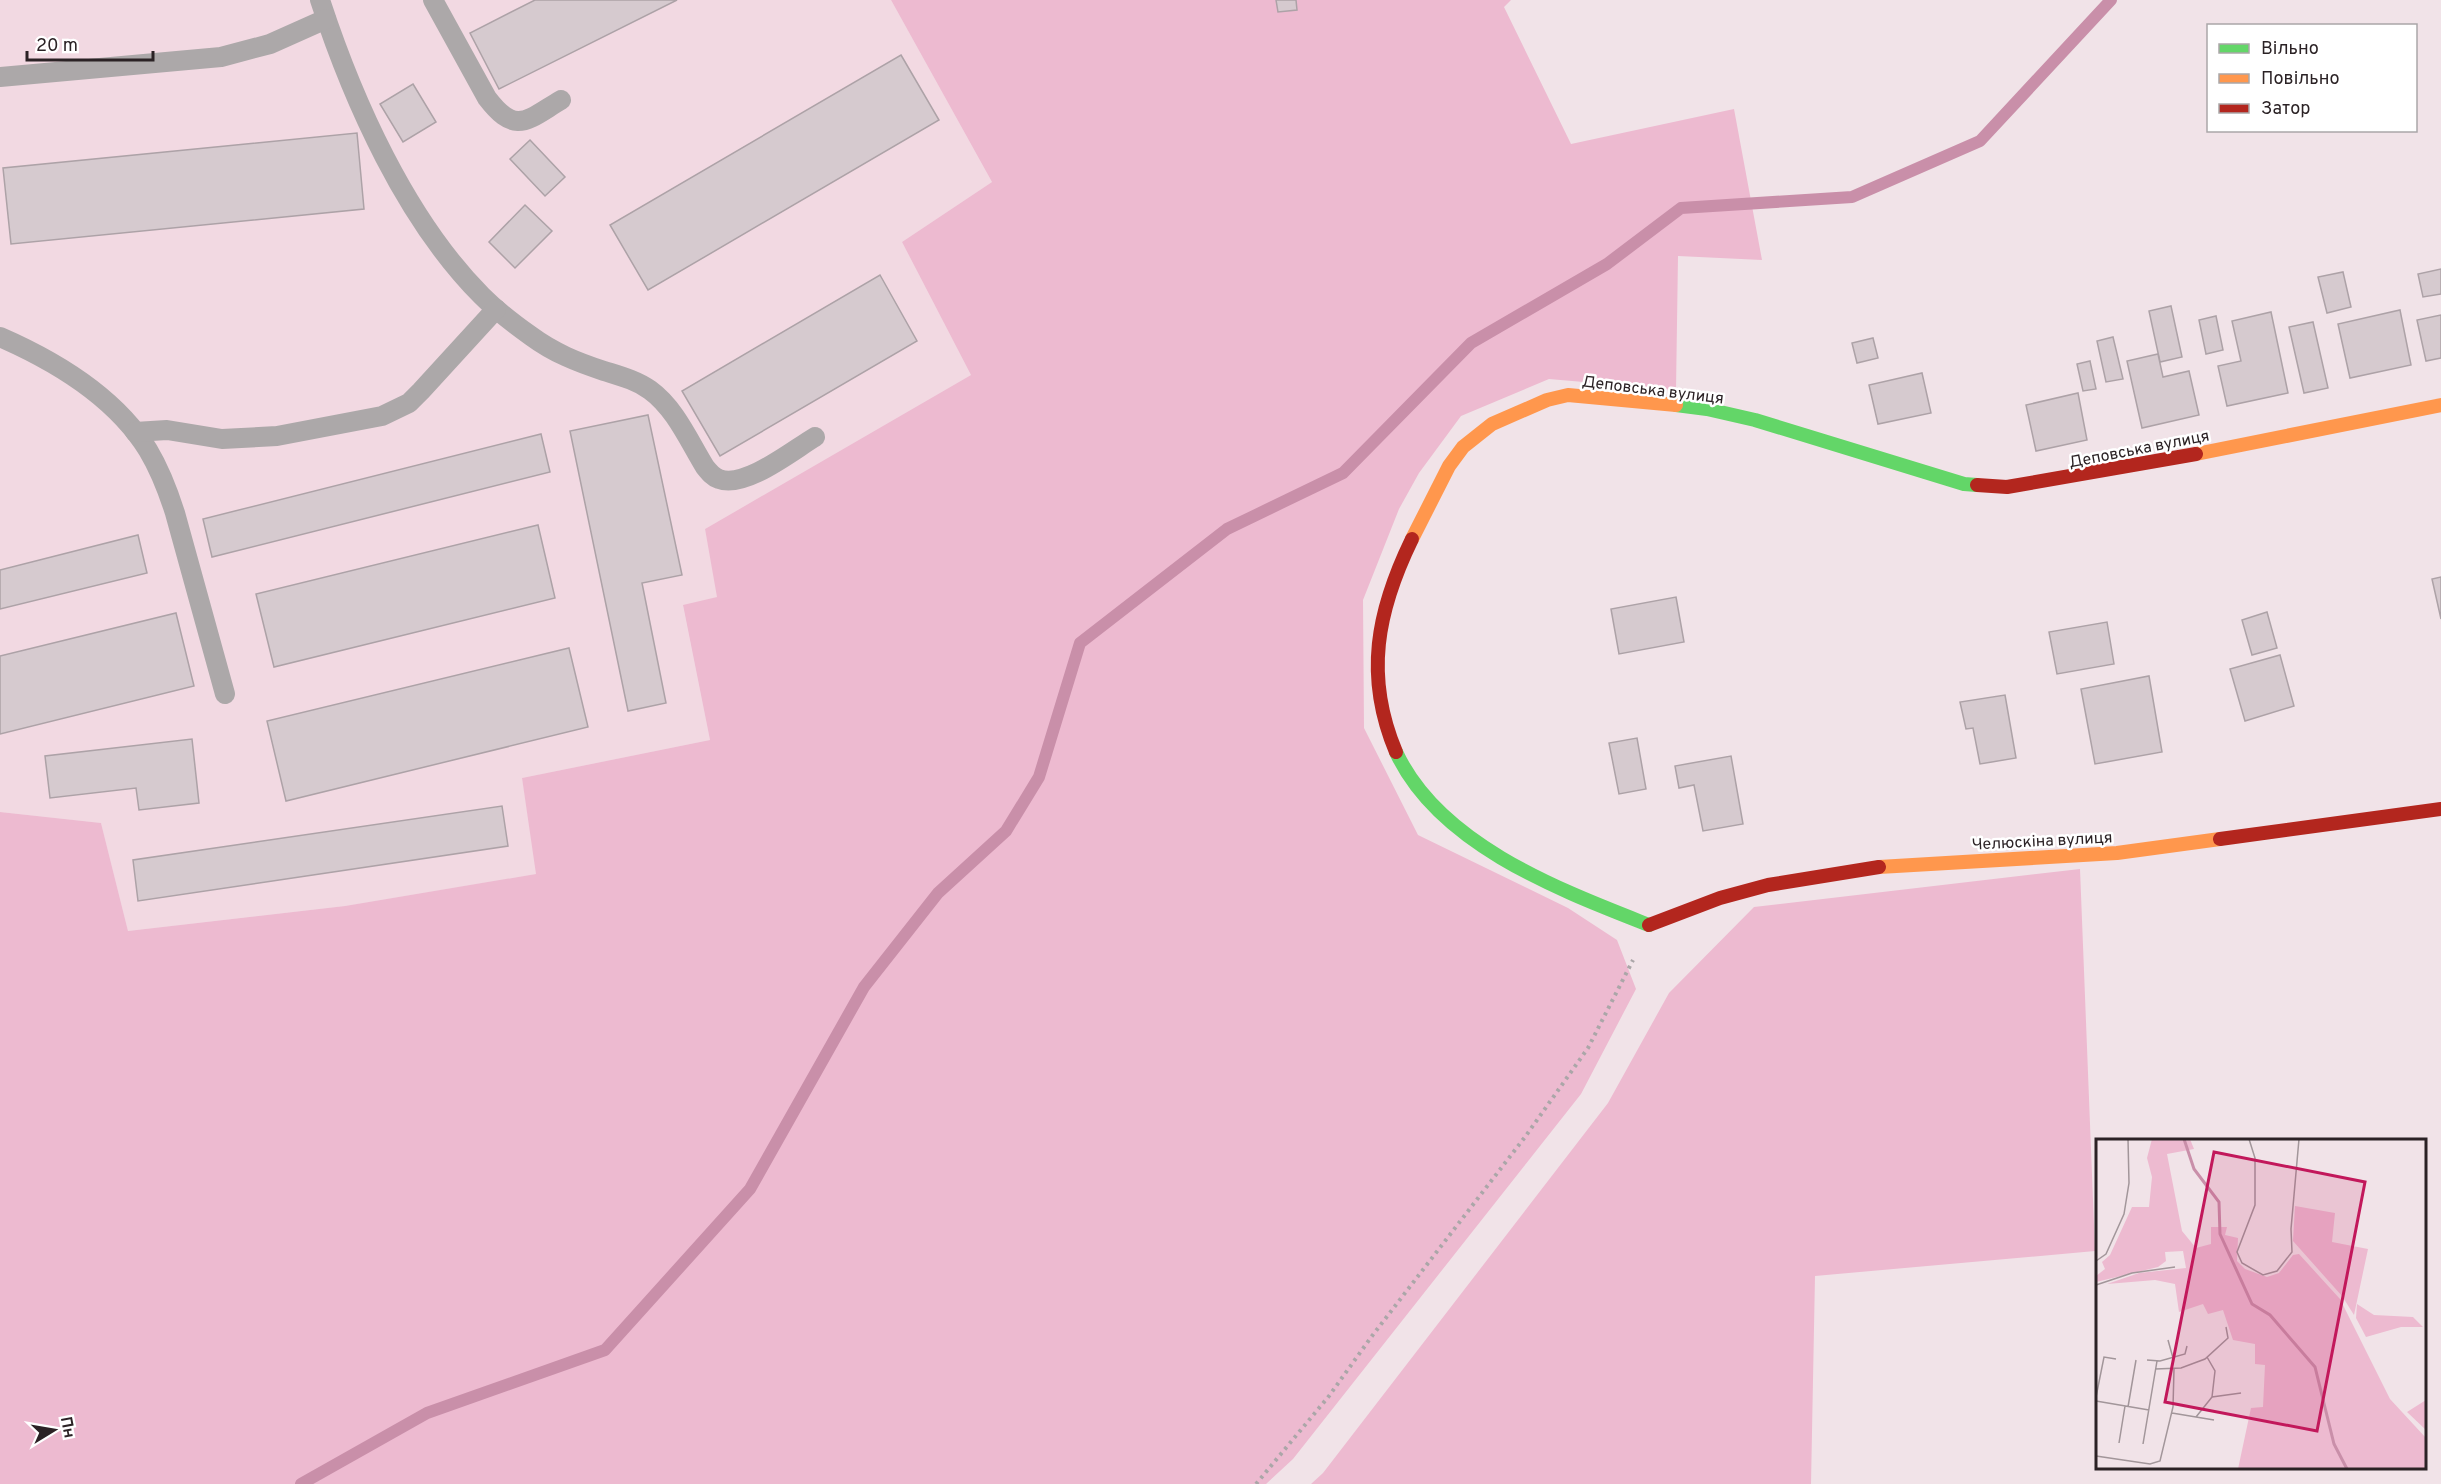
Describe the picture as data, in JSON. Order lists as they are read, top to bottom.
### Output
{
  "streets": {
    "street": ["Деповська вулиця", "Челюскіна вулиця"]
  },
  "crossings": [
    ["Деповська вулиця", "Челюскіна вулиця"]
  ],
  "legend": ["Вільно", "Повільно", "Затор"],
  "scale_bar": "20 m",
  "north": "right"
}
